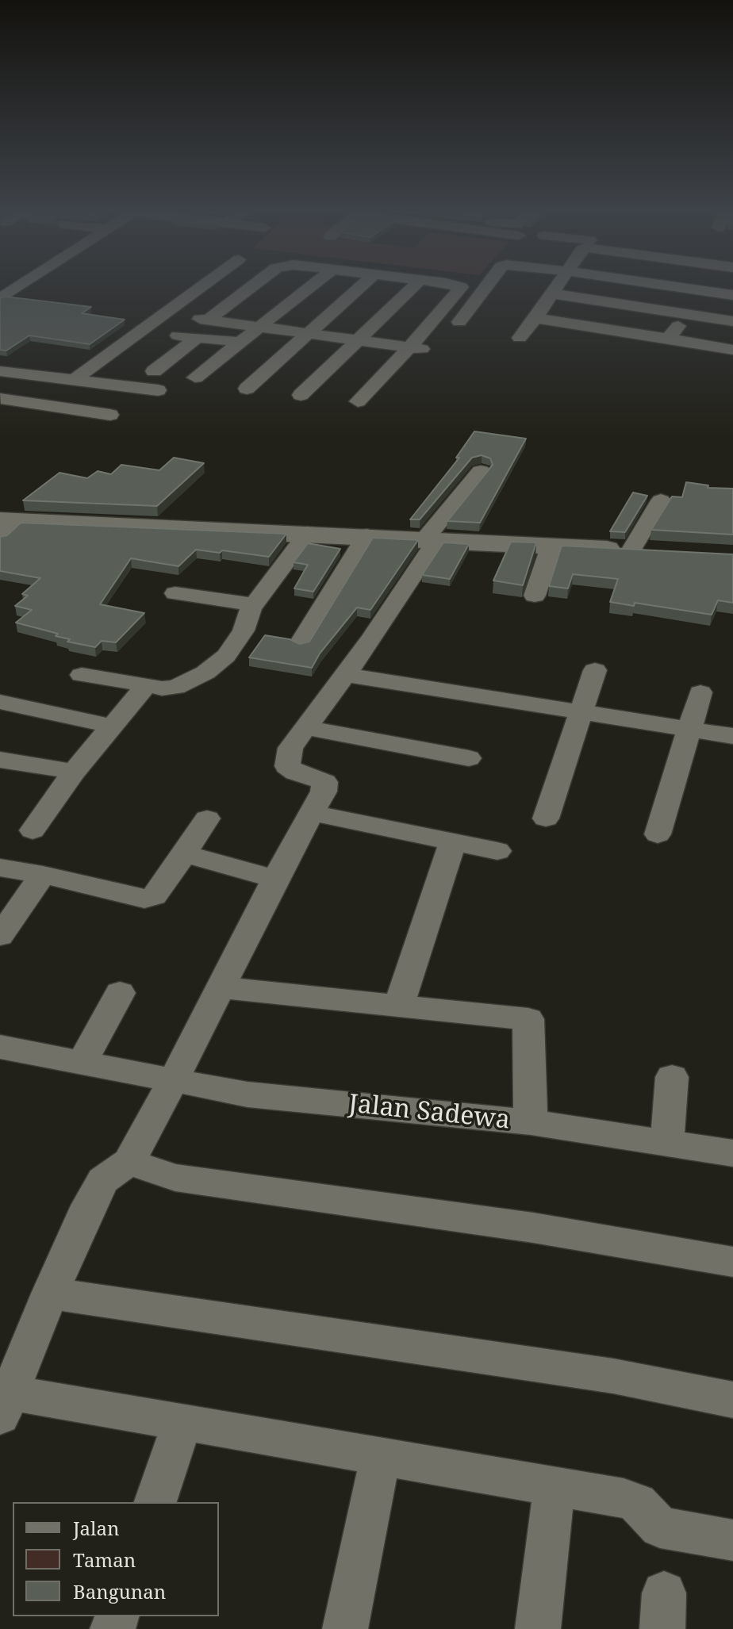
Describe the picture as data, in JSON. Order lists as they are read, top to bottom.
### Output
{
  "streets": {
    "street": ["Jalan Sadewa"]
  },
  "legend": ["Jalan", "Taman", "Bangunan"]
}
